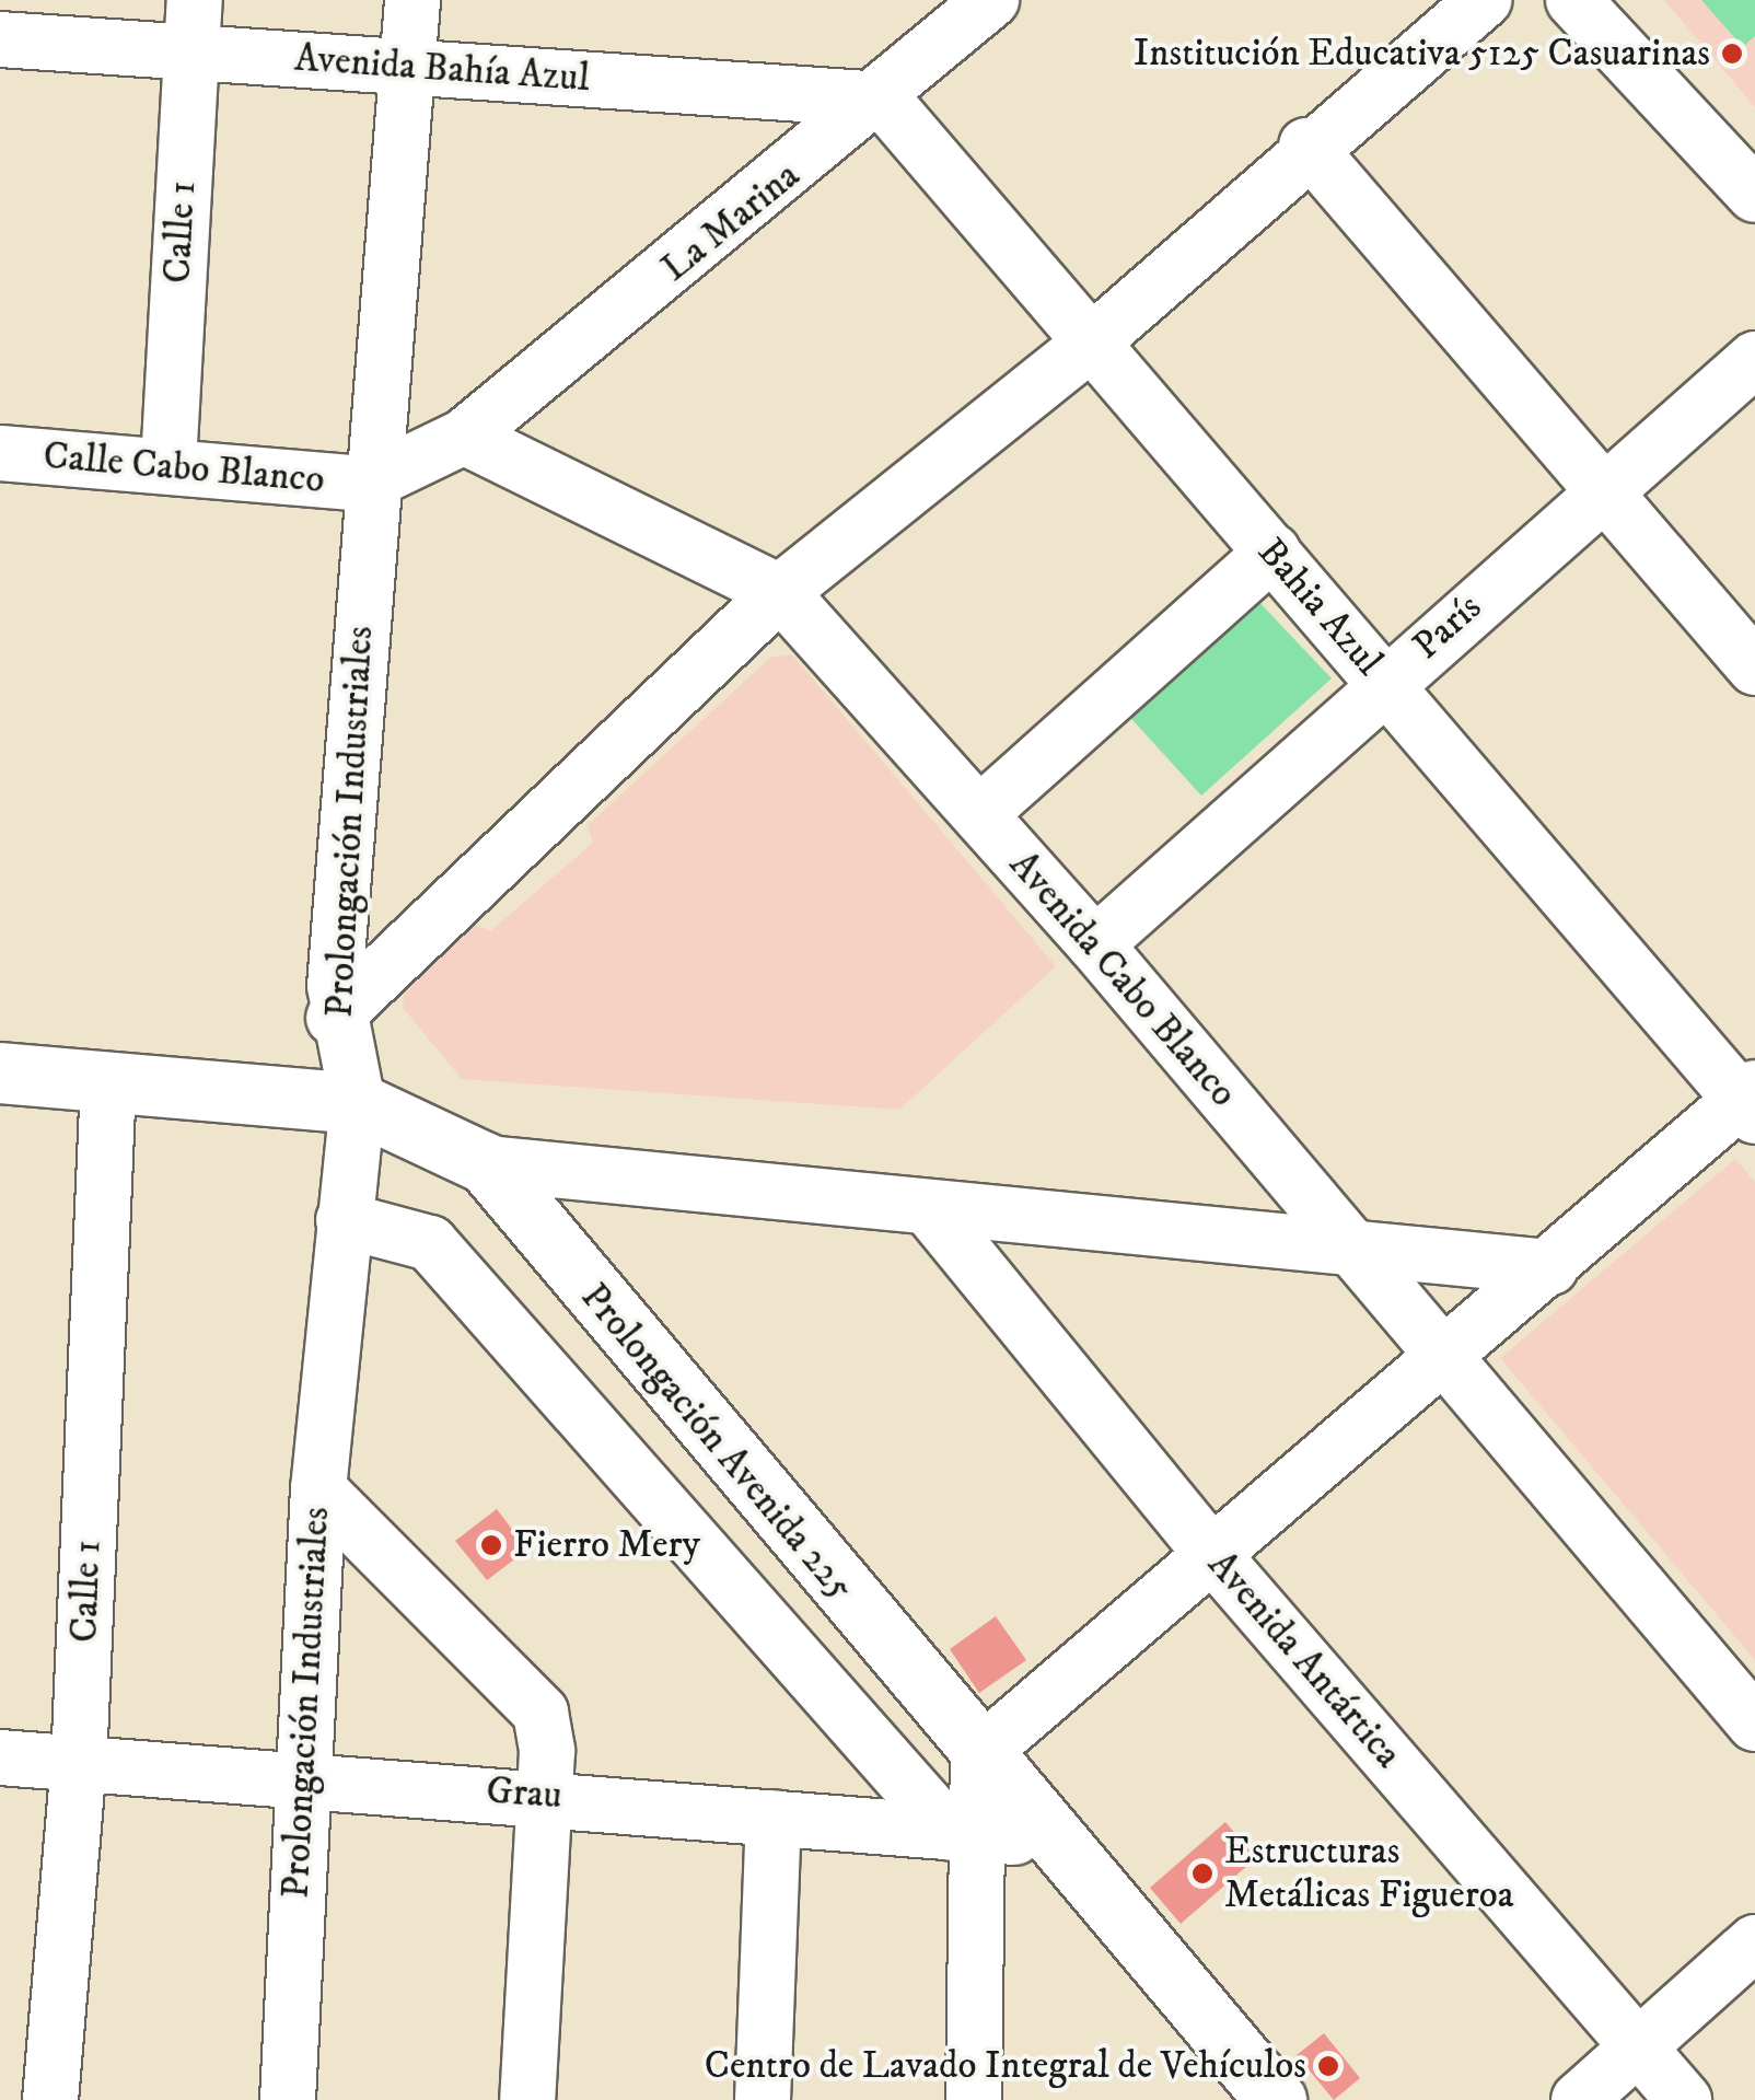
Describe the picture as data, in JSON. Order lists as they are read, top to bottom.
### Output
{
  "streets": {
    "main road": ["Prolongación Avenida 225"],
    "street": [
      "Avenida Bahía Azul",
      "La Marina",
      "Calle 1",
      "Calle Cabo Blanco",
      "Bahia Azul",
      "París",
      "Prolongación Industriales",
      "Avenida Cabo Blanco",
      "Avenida Antártica",
      "Grau"
    ]
  },
  "crossings": [
    ["Avenida Bahía Azul", "La Marina"],
    ["Avenida Bahía Azul", "Calle 1"],
    ["Avenida Bahía Azul", "Bahia Azul"],
    ["Avenida Bahía Azul", "Prolongación Industriales"],
    ["La Marina", "Bahia Azul"],
    ["La Marina", "Avenida Cabo Blanco"],
    ["Calle 1", "Calle Cabo Blanco"],
    ["Calle 1", "Prolongación Avenida 225"],
    ["Calle 1", "Grau"],
    ["Calle Cabo Blanco", "Prolongación Industriales"],
    ["Bahia Azul", "París"],
    ["París", "Avenida Cabo Blanco"],
    ["Prolongación Industriales", "Prolongación Avenida 225"],
    ["Prolongación Industriales", "Grau"],
    ["Prolongación Avenida 225", "Grau"]
  ],
  "places": [
    "Institución Educativa 5125 Casuarinas",
    "Fierro Mery",
    "Estructuras Metálicas Figueroa",
    "Centro de Lavado Integral de Vehículos"
  ]
}
